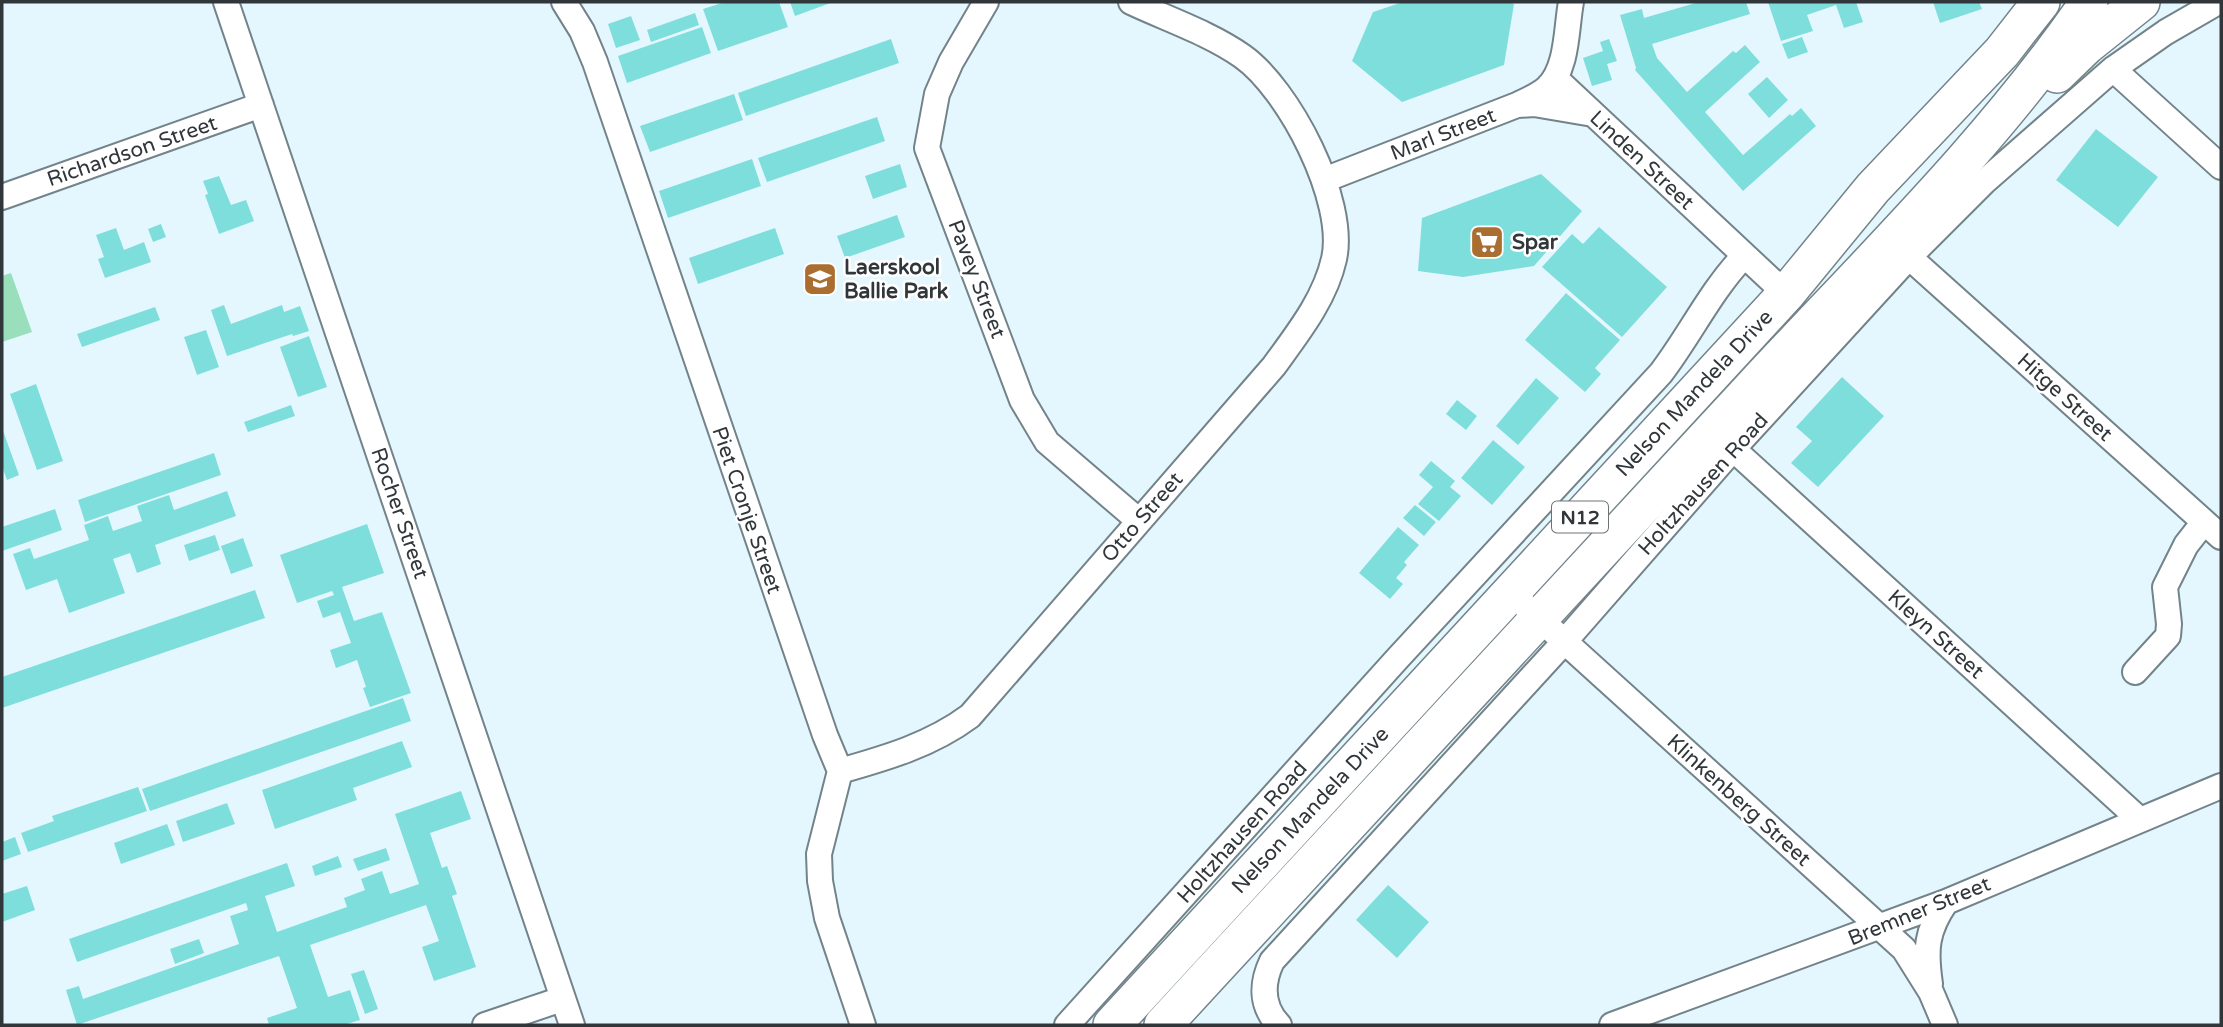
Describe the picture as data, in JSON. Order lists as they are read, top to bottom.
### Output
{
  "streets": {
    "highway": ["Nelson Mandela Drive", "N12"],
    "street": [
      "Marl Street",
      "Richardson Street",
      "Linden Street",
      "Pavey Street",
      "Hitge Street",
      "Holtzhausen Road",
      "Piet Cronje Street",
      "Rocher Street",
      "Otto Street",
      "Kleyn Street",
      "Klinkenberg Street",
      "Bremner Street"
    ]
  },
  "crossings": [
    ["Marl Street", "Linden Street"],
    ["Marl Street", "Otto Street"],
    ["Richardson Street", "Rocher Street"],
    ["Linden Street", "Nelson Mandela Drive"],
    ["Linden Street", "Holtzhausen Road"],
    ["Pavey Street", "Otto Street"],
    ["Nelson Mandela Drive", "Holtzhausen Road"],
    ["Nelson Mandela Drive", "Klinkenberg Street"],
    ["Hitge Street", "Holtzhausen Road"],
    ["Holtzhausen Road", "Kleyn Street"],
    ["Holtzhausen Road", "Klinkenberg Street"],
    ["Piet Cronje Street", "Otto Street"],
    ["Kleyn Street", "Bremner Street"],
    ["Klinkenberg Street", "Bremner Street"]
  ],
  "places": {
    "supermarket": ["Spar"],
    "school or university": ["Laerskool Ballie Park"]
  }
}
